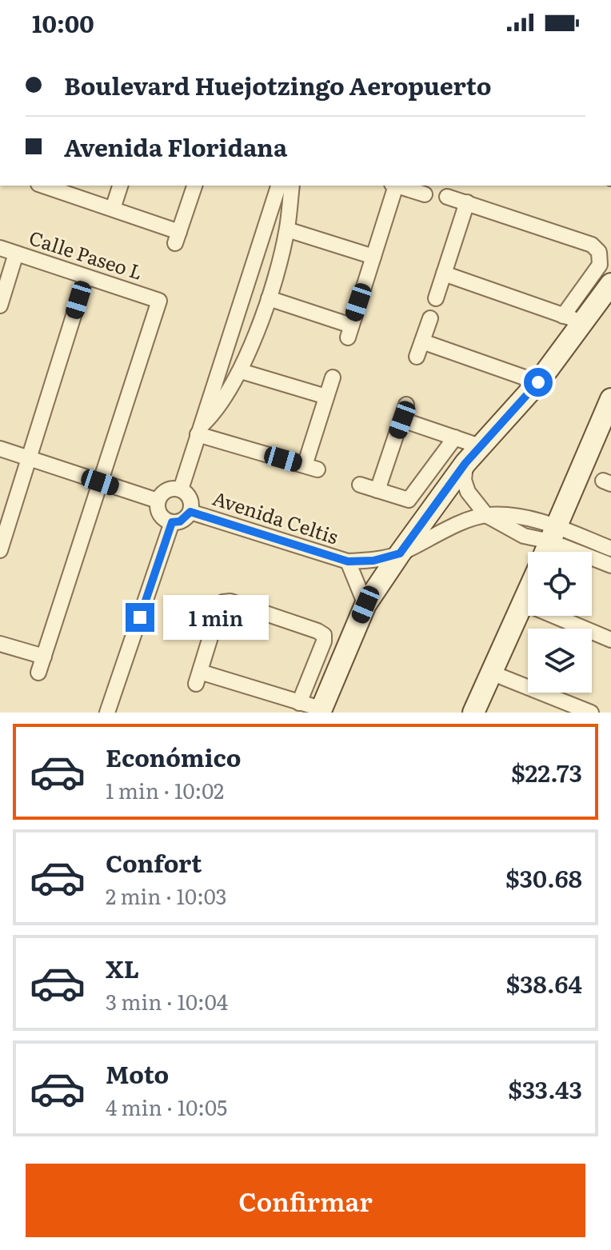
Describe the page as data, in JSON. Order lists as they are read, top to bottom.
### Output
{
  "streets": {
    "street": ["Calle Paseo L", "Avenida Celtis"]
  },
  "page": {
    "status": "10:00",
    "banner": ["Boulevard Huejotzingo Aeropuerto", "Avenida Floridana"],
    "bubble": "1 min",
    "list": [
      {
        "name": "Económico",
        "note": "1 min · 10:02",
        "value": "$22.73"
      },
      {
        "name": "Confort",
        "note": "2 min · 10:03",
        "value": "$30.68"
      },
      {
        "name": "XL",
        "note": "3 min · 10:04",
        "value": "$38.64"
      },
      {
        "name": "Moto",
        "note": "4 min · 10:05",
        "value": "$33.43"
      }
    ],
    "buttons": "Confirmar"
  }
}
